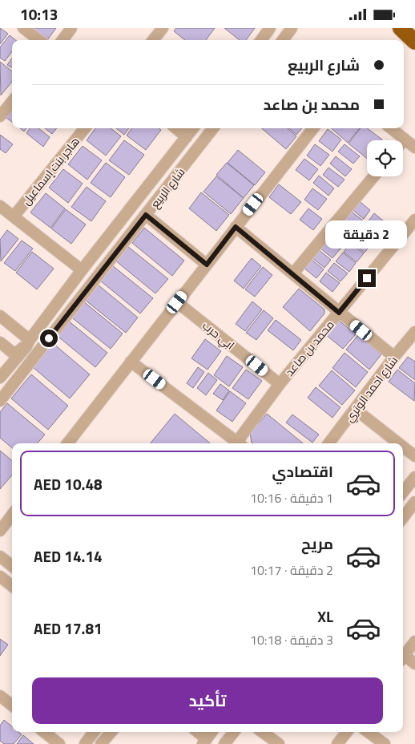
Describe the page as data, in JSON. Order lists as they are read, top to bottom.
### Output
{
  "streets": {
    "street": [
      "هاجر بنت إسماعيل",
      "شارع الربيع",
      "ابي حرب",
      "محمد بن صاعد",
      "شارع احمد الوتري"
    ]
  },
  "crossings": [
    ["ابي حرب", "محمد بن صاعد"]
  ],
  "page": {
    "status": "10:13",
    "banner": ["شارع الربيع", "محمد بن صاعد"],
    "bubble": "2 دقيقة",
    "list": [
      {
        "name": "اقتصادي",
        "note": "1 دقيقة · 10:16",
        "value": "AED 10.48"
      },
      {
        "name": "مريح",
        "note": "2 دقيقة · 10:17",
        "value": "AED 14.14"
      },
      {
        "name": "XL",
        "note": "3 دقيقة · 10:18",
        "value": "AED 17.81"
      }
    ],
    "buttons": "تأكيد"
  }
}
